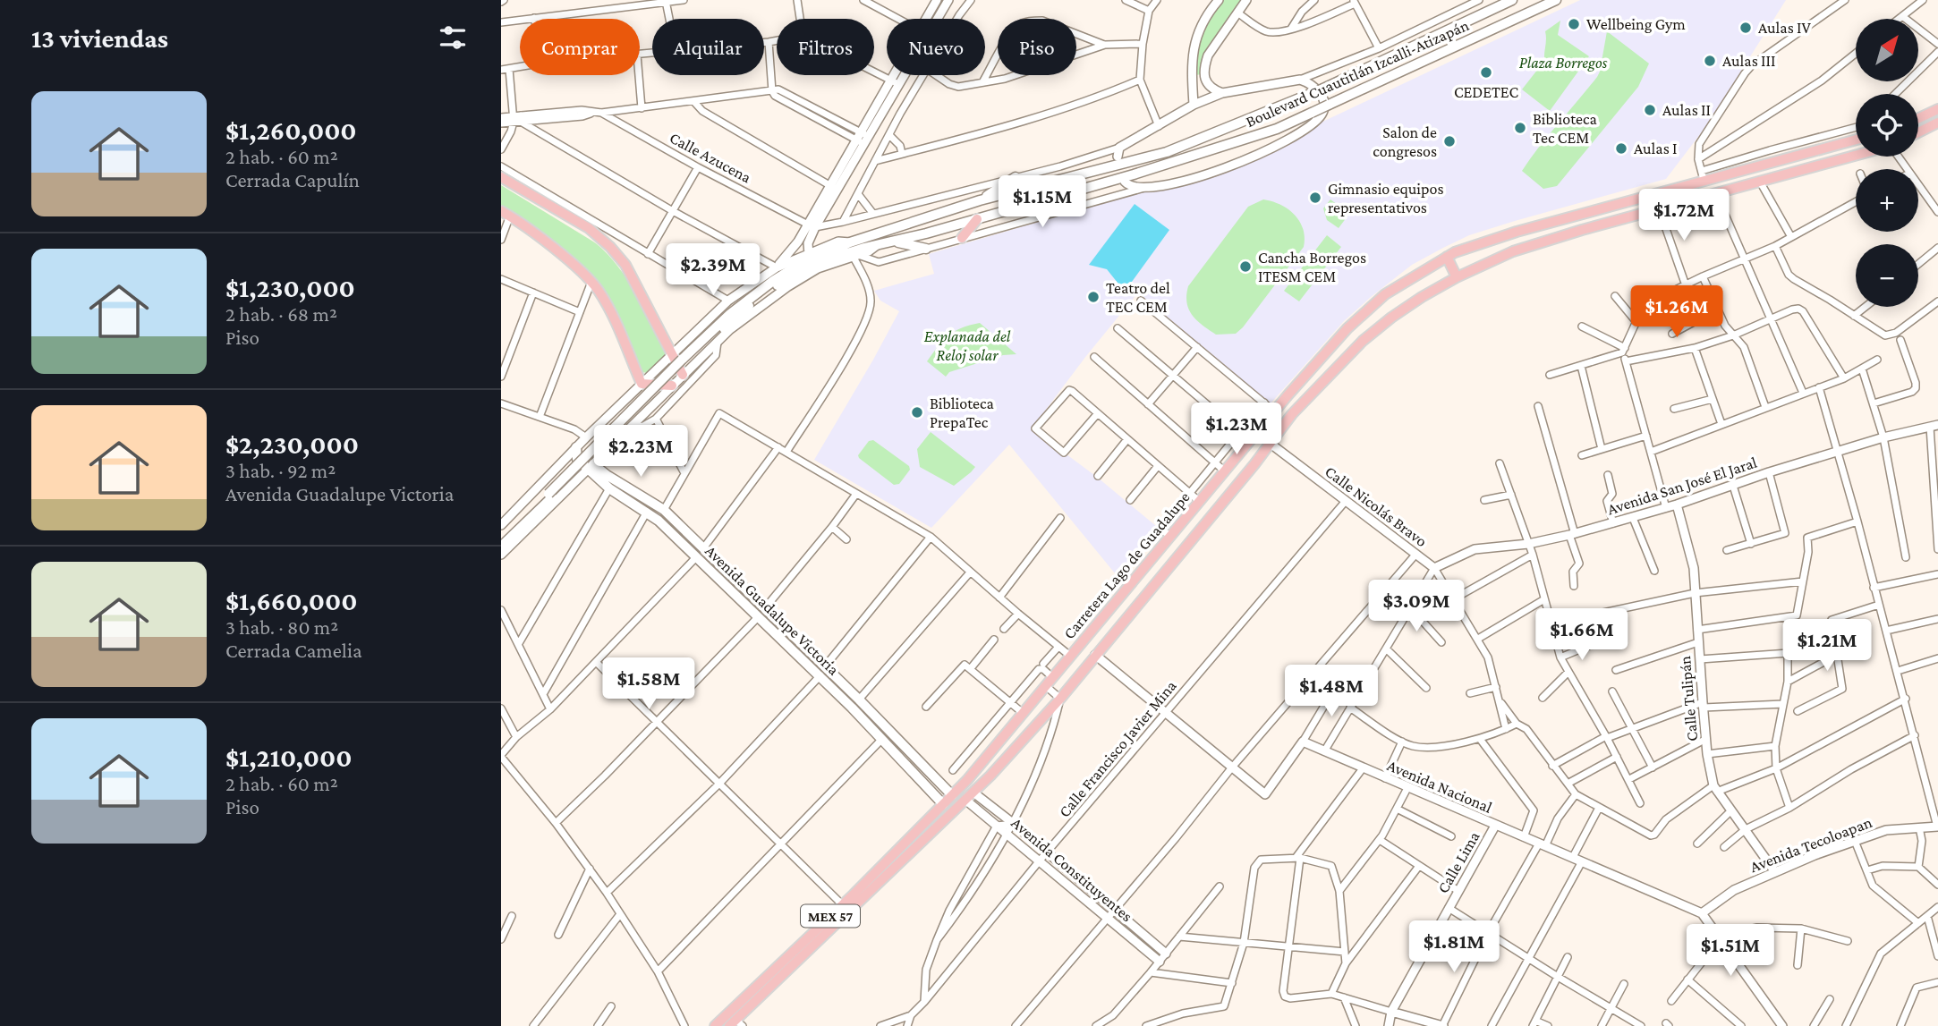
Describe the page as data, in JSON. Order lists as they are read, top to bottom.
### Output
{
  "streets": {
    "main road": [
      "Boulevard Cuautitlán Izcalli-Atizapán",
      "Carretera Lago de Guadalupe",
      "Avenida Guadalupe Victoria",
      "MEX 57"
    ],
    "street": [
      "Calle Azucena",
      "Avenida San José El Jaral",
      "Calle Nicolás Bravo",
      "Calle Tulipán",
      "Calle Francisco Javier Mina",
      "Avenida Nacional",
      "Avenida Tecoloapan",
      "Calle Lima",
      "Avenida Constituyentes"
    ]
  },
  "crossings": [
    ["Boulevard Cuautitlán Izcalli-Atizapán", "Calle Azucena"],
    ["Avenida San José El Jaral", "Calle Nicolás Bravo"],
    ["Avenida San José El Jaral", "Calle Tulipán"],
    ["Calle Nicolás Bravo", "Carretera Lago de Guadalupe"],
    ["Calle Nicolás Bravo", "Calle Francisco Javier Mina"],
    ["Carretera Lago de Guadalupe", "Avenida Guadalupe Victoria"],
    ["Carretera Lago de Guadalupe", "Avenida Constituyentes"],
    ["Calle Tulipán", "Avenida Tecoloapan"],
    ["Calle Francisco Javier Mina", "Avenida Constituyentes"],
    ["Avenida Nacional", "Avenida Tecoloapan"],
    ["Avenida Nacional", "Calle Lima"]
  ],
  "parks": ["Plaza Borregos", "Explanada del Reloj solar"],
  "places": [
    "Wellbeing Gym",
    "Aulas IV",
    "Aulas III",
    "CEDETEC",
    "Aulas II",
    "Biblioteca Tec CEM",
    "Salon de congresos",
    "Aulas I",
    "Gimnasio equipos representativos",
    "Cancha Borregos ITESM CEM",
    "Teatro del TEC CEM",
    "Biblioteca PrepaTec"
  ],
  "north": "top right",
  "page": {
    "heading": "13 viviendas",
    "map_buttons": ["+", "−"],
    "chip": [
      "Comprar",
      "Alquilar",
      "Filtros",
      "Nuevo",
      "Piso"
    ],
    "list": [
      {
        "name": "$1,260,000",
        "note": "2 hab. · 60 m² · Cerrada Capulín"
      },
      {
        "name": "$1,230,000",
        "note": "2 hab. · 68 m² · Piso"
      },
      {
        "name": "$2,230,000",
        "note": "3 hab. · 92 m² · Avenida Guadalupe Victoria"
      },
      {
        "name": "$1,660,000",
        "note": "3 hab. · 80 m² · Cerrada Camelia"
      },
      {
        "name": "$1,210,000",
        "note": "2 hab. · 60 m² · Piso"
      }
    ],
    "price": [
      "$1.15M",
      "$1.72M",
      "$2.39M",
      "$1.26M",
      "$1.23M",
      "$2.23M",
      "$3.09M",
      "$1.66M",
      "$1.21M",
      "$1.58M",
      "$1.48M",
      "$1.81M",
      "$1.51M"
    ]
  }
}
